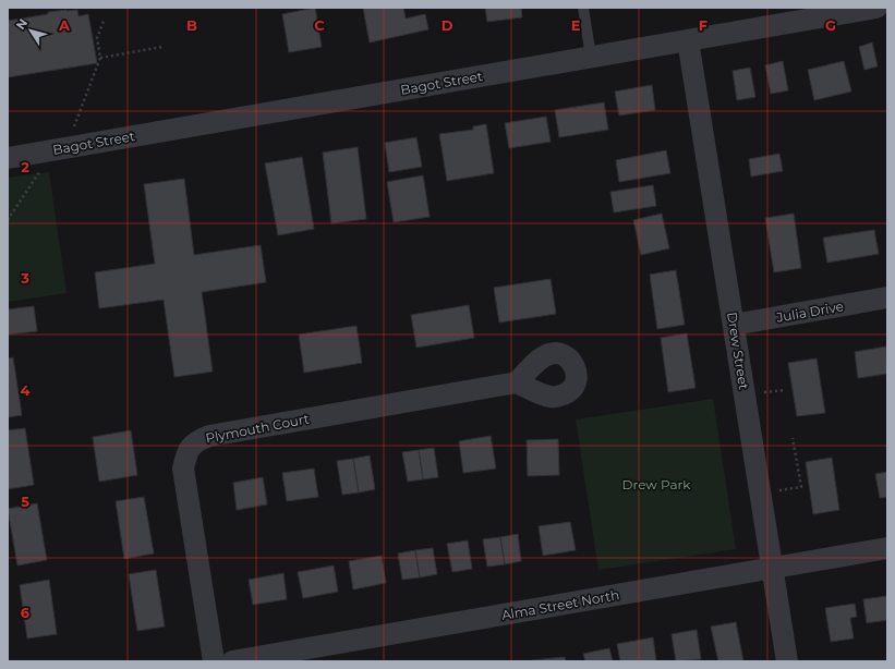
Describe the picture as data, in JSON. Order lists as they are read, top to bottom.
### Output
{
  "streets": {
    "street": [
      "Bagot Street",
      "Julia Drive",
      "Drew Street",
      "Plymouth Court",
      "Alma Street North"
    ]
  },
  "crossings": [
    ["Bagot Street", "Drew Street"],
    ["Julia Drive", "Drew Street"],
    ["Drew Street", "Alma Street North"]
  ],
  "parks": ["Drew Park"],
  "north": "top left",
  "grid": {
    "columns": [
      "A",
      "B",
      "C",
      "D",
      "E",
      "F",
      "G"
    ],
    "rows": [
      "2",
      "3",
      "4",
      "5",
      "6"
    ]
  }
}
